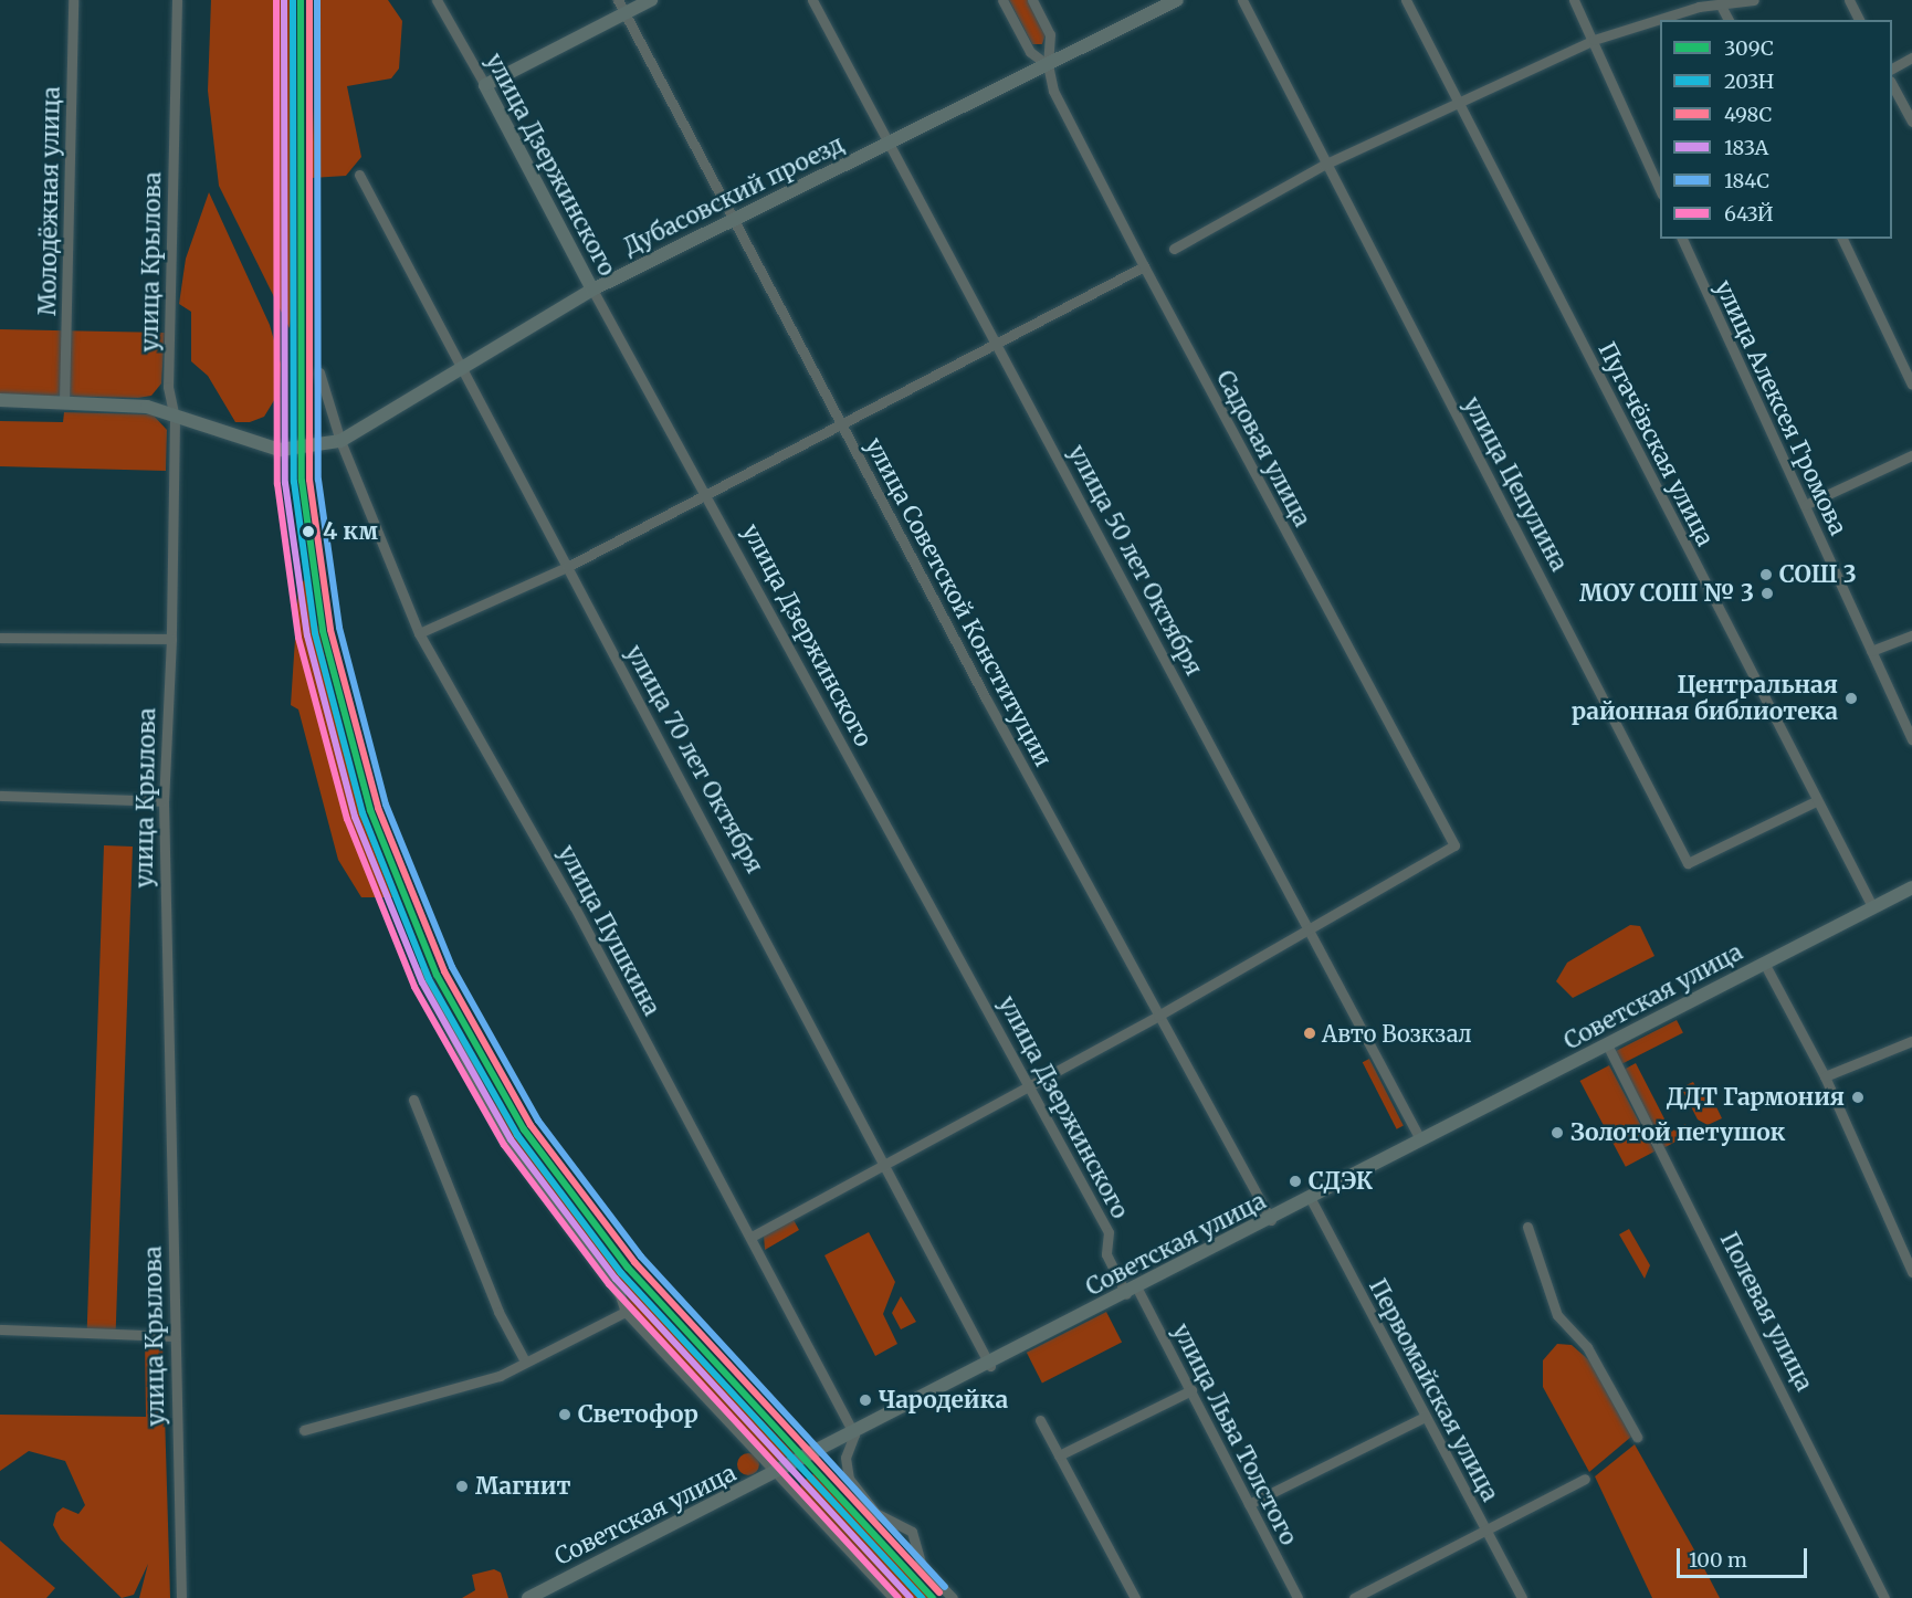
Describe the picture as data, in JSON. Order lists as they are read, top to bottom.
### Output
{
  "streets": {
    "main road": ["улица Дзержинского", "Дубасовский проезд", "Советская улица"],
    "street": [
      "Молодёжная улица",
      "улица Крылова",
      "улица Алексея Громова",
      "Пугачёвская улица",
      "Садовая улица",
      "улица Цепулина",
      "улица 50 лет Октября",
      "улица Советской Конституции",
      "улица 70 лет Октября",
      "улица Пушкина",
      "Полевая улица",
      "Первомайская улица",
      "улица Льва Толстого"
    ]
  },
  "crossings": [
    ["улица Дзержинского", "Дубасовский проезд"],
    ["улица Дзержинского", "Советская улица"],
    ["улица Дзержинского", "улица Льва Толстого"],
    ["Дубасовский проезд", "Молодёжная улица"],
    ["Дубасовский проезд", "улица Крылова"],
    ["Дубасовский проезд", "Садовая улица"],
    ["Дубасовский проезд", "улица 50 лет Октября"],
    ["Дубасовский проезд", "улица Советской Конституции"],
    ["Дубасовский проезд", "улица 70 лет Октября"],
    ["Дубасовский проезд", "улица Пушкина"],
    ["Пугачёвская улица", "улица Цепулина"],
    ["Пугачёвская улица", "Советская улица"],
    ["Садовая улица", "улица 50 лет Октября"],
    ["улица 50 лет Октября", "Советская улица"],
    ["улица Советской Конституции", "Советская улица"],
    ["улица 70 лет Октября", "Советская улица"],
    ["улица Пушкина", "Советская улица"],
    ["Советская улица", "Полевая улица"],
    ["Советская улица", "Первомайская улица"],
    ["Советская улица", "улица Льва Толстого"]
  ],
  "places": [
    "4 км",
    "СОШ 3",
    "МОУ СОШ № 3",
    "Центральная районная библиотека",
    "Авто Возкзал",
    "ДДТ Гармония",
    "Золотой петушок",
    "СДЭК",
    "Чародейка",
    "Светофор",
    "Магнит"
  ],
  "lines": [
    "transit line 309С",
    "transit line 203Н",
    "transit line 498С",
    "transit line 183А",
    "transit line 184С",
    "transit line 643Й"
  ],
  "legend": [
    "309С",
    "203Н",
    "498С",
    "183А",
    "184С",
    "643Й"
  ],
  "scale_bar": "100 m"
}
